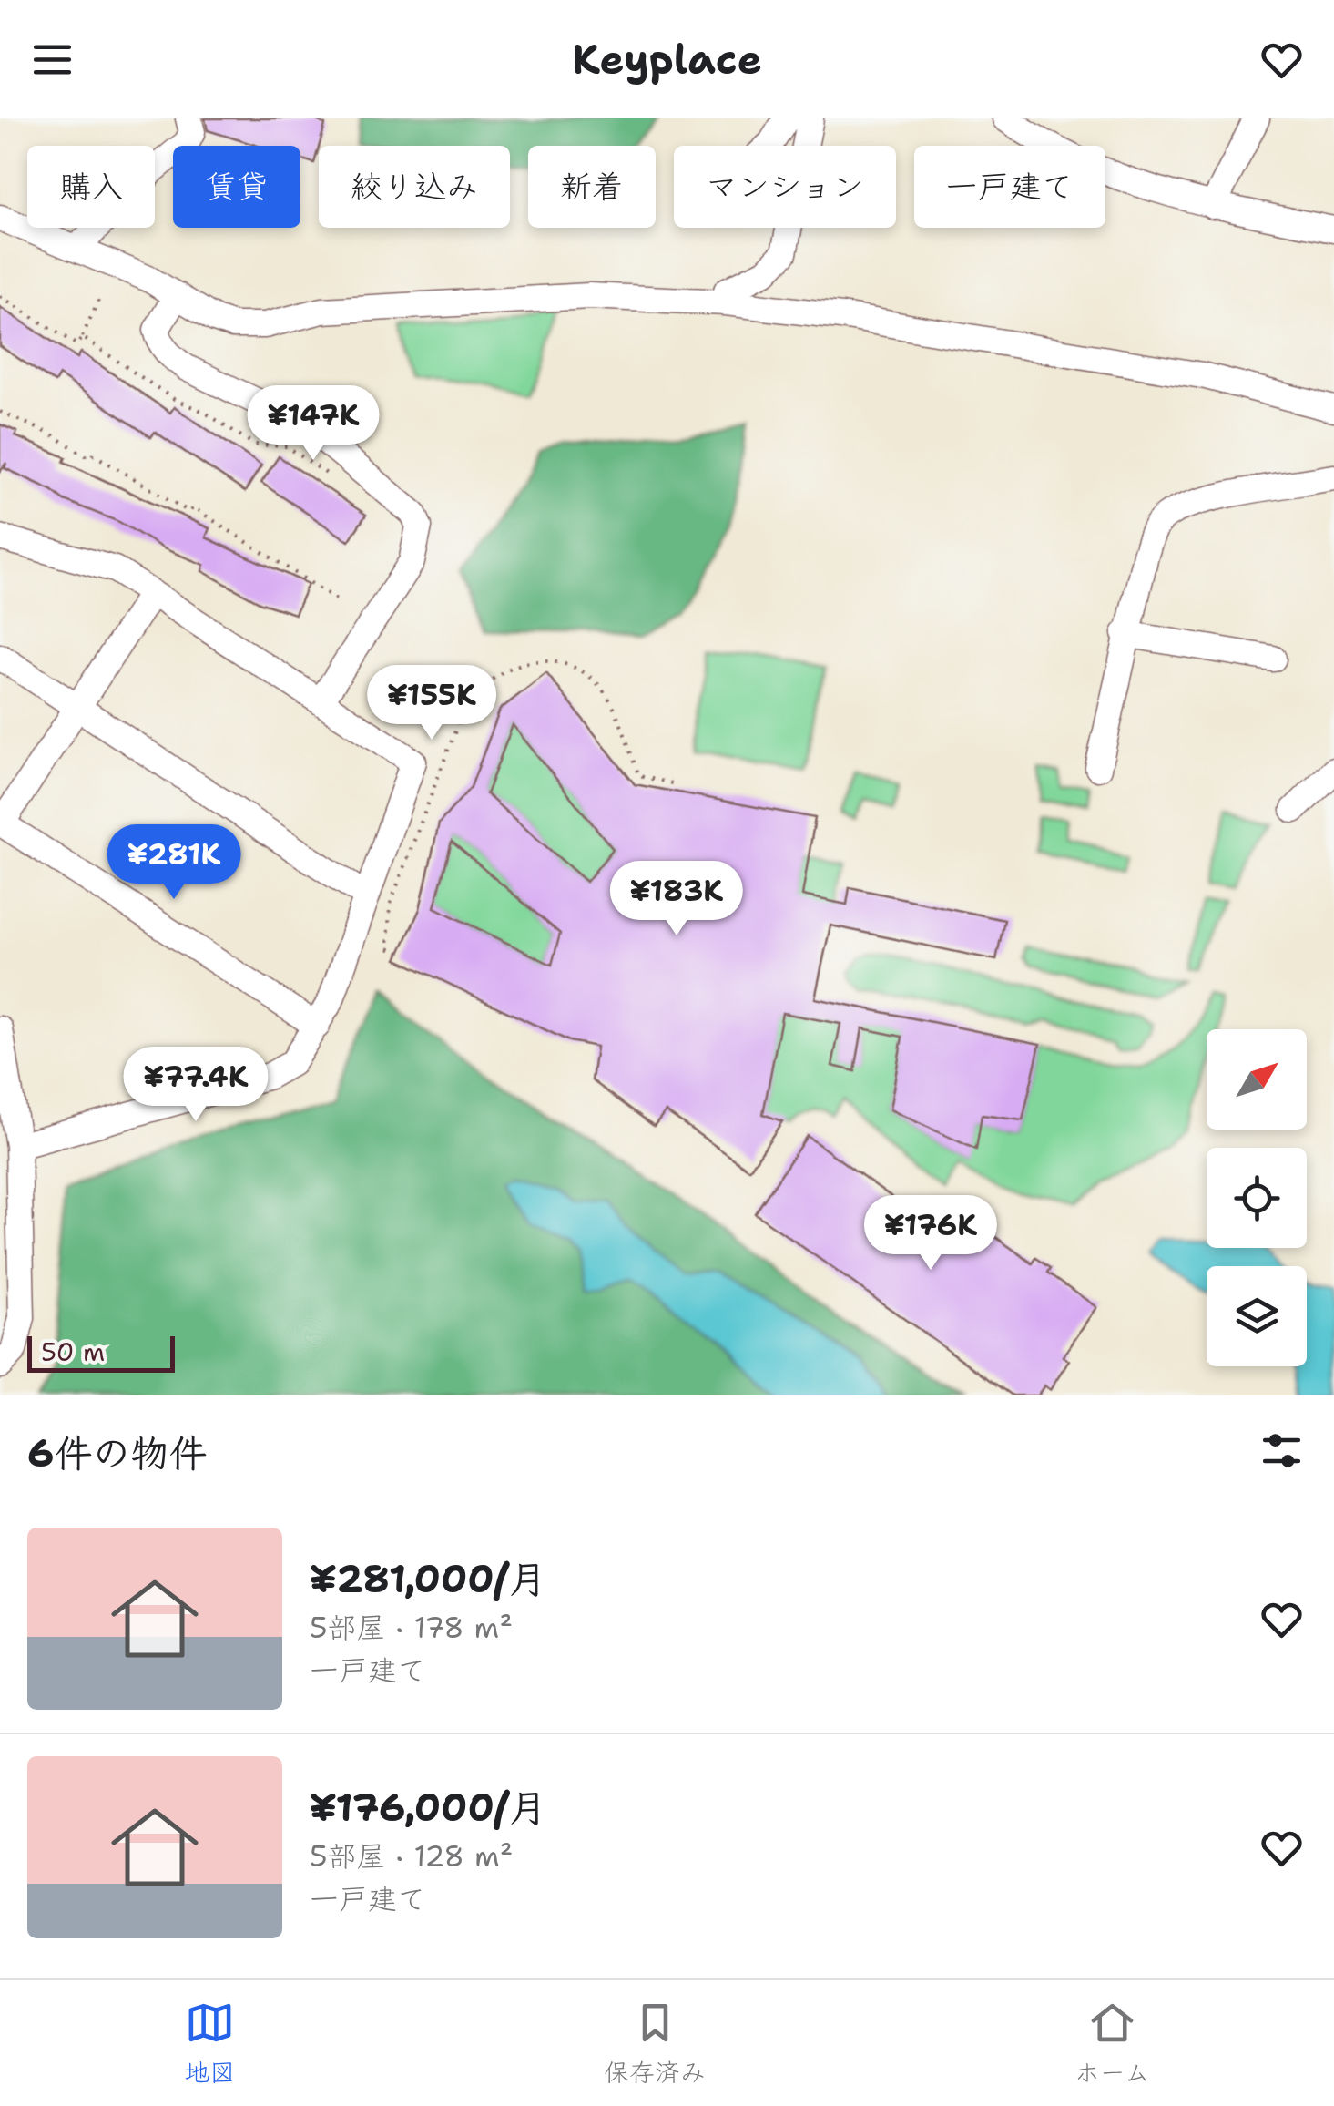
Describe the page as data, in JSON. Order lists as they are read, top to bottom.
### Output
{
  "scale_bar": "50 m",
  "north": "top right",
  "page": {
    "header": "Keyplace",
    "chip": [
      "購入",
      "賃貸",
      "絞り込み",
      "新着",
      "マンション",
      "一戸建て"
    ],
    "price": [
      "¥147K",
      "¥155K",
      "¥281K",
      "¥183K",
      "¥77.4K",
      "¥176K"
    ],
    "scale": "50 m",
    "heading": "6件の物件",
    "list": [
      {
        "name": "¥281,000/月",
        "note": "5部屋 · 178 m² · 一戸建て"
      },
      {
        "name": "¥176,000/月",
        "note": "5部屋 · 128 m² · 一戸建て"
      }
    ],
    "tabs": ["地図", "保存済み", "ホーム"]
  }
}
